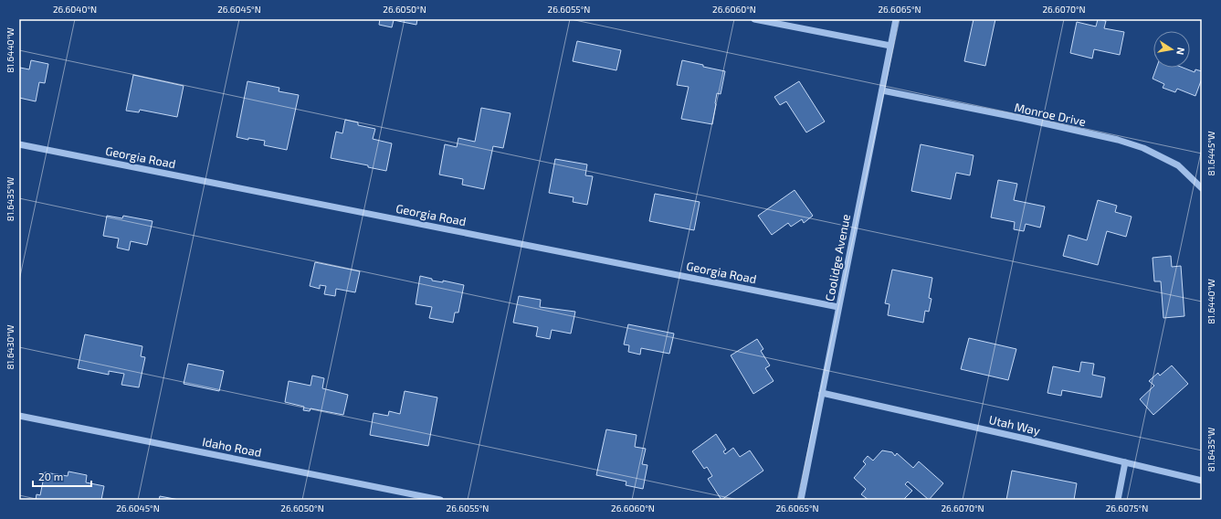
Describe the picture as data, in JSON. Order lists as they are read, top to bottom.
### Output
{
  "streets": {
    "street": [
      "Monroe Drive",
      "Georgia Road",
      "Coolidge Avenue",
      "Utah Way",
      "Idaho Road"
    ]
  },
  "crossings": [
    ["Monroe Drive", "Coolidge Avenue"],
    ["Georgia Road", "Coolidge Avenue"],
    ["Coolidge Avenue", "Utah Way"]
  ],
  "scale_bar": "20 m",
  "north": "right",
  "coordinates": [
    "26.6040°N",
    "26.6045°N",
    "26.6050°N",
    "26.6055°N",
    "26.6060°N",
    "26.6065°N",
    "26.6070°N",
    "81.6440°W",
    "81.6445°W",
    "81.6435°W",
    "81.6430°W",
    "26.6075°N"
  ]
}
